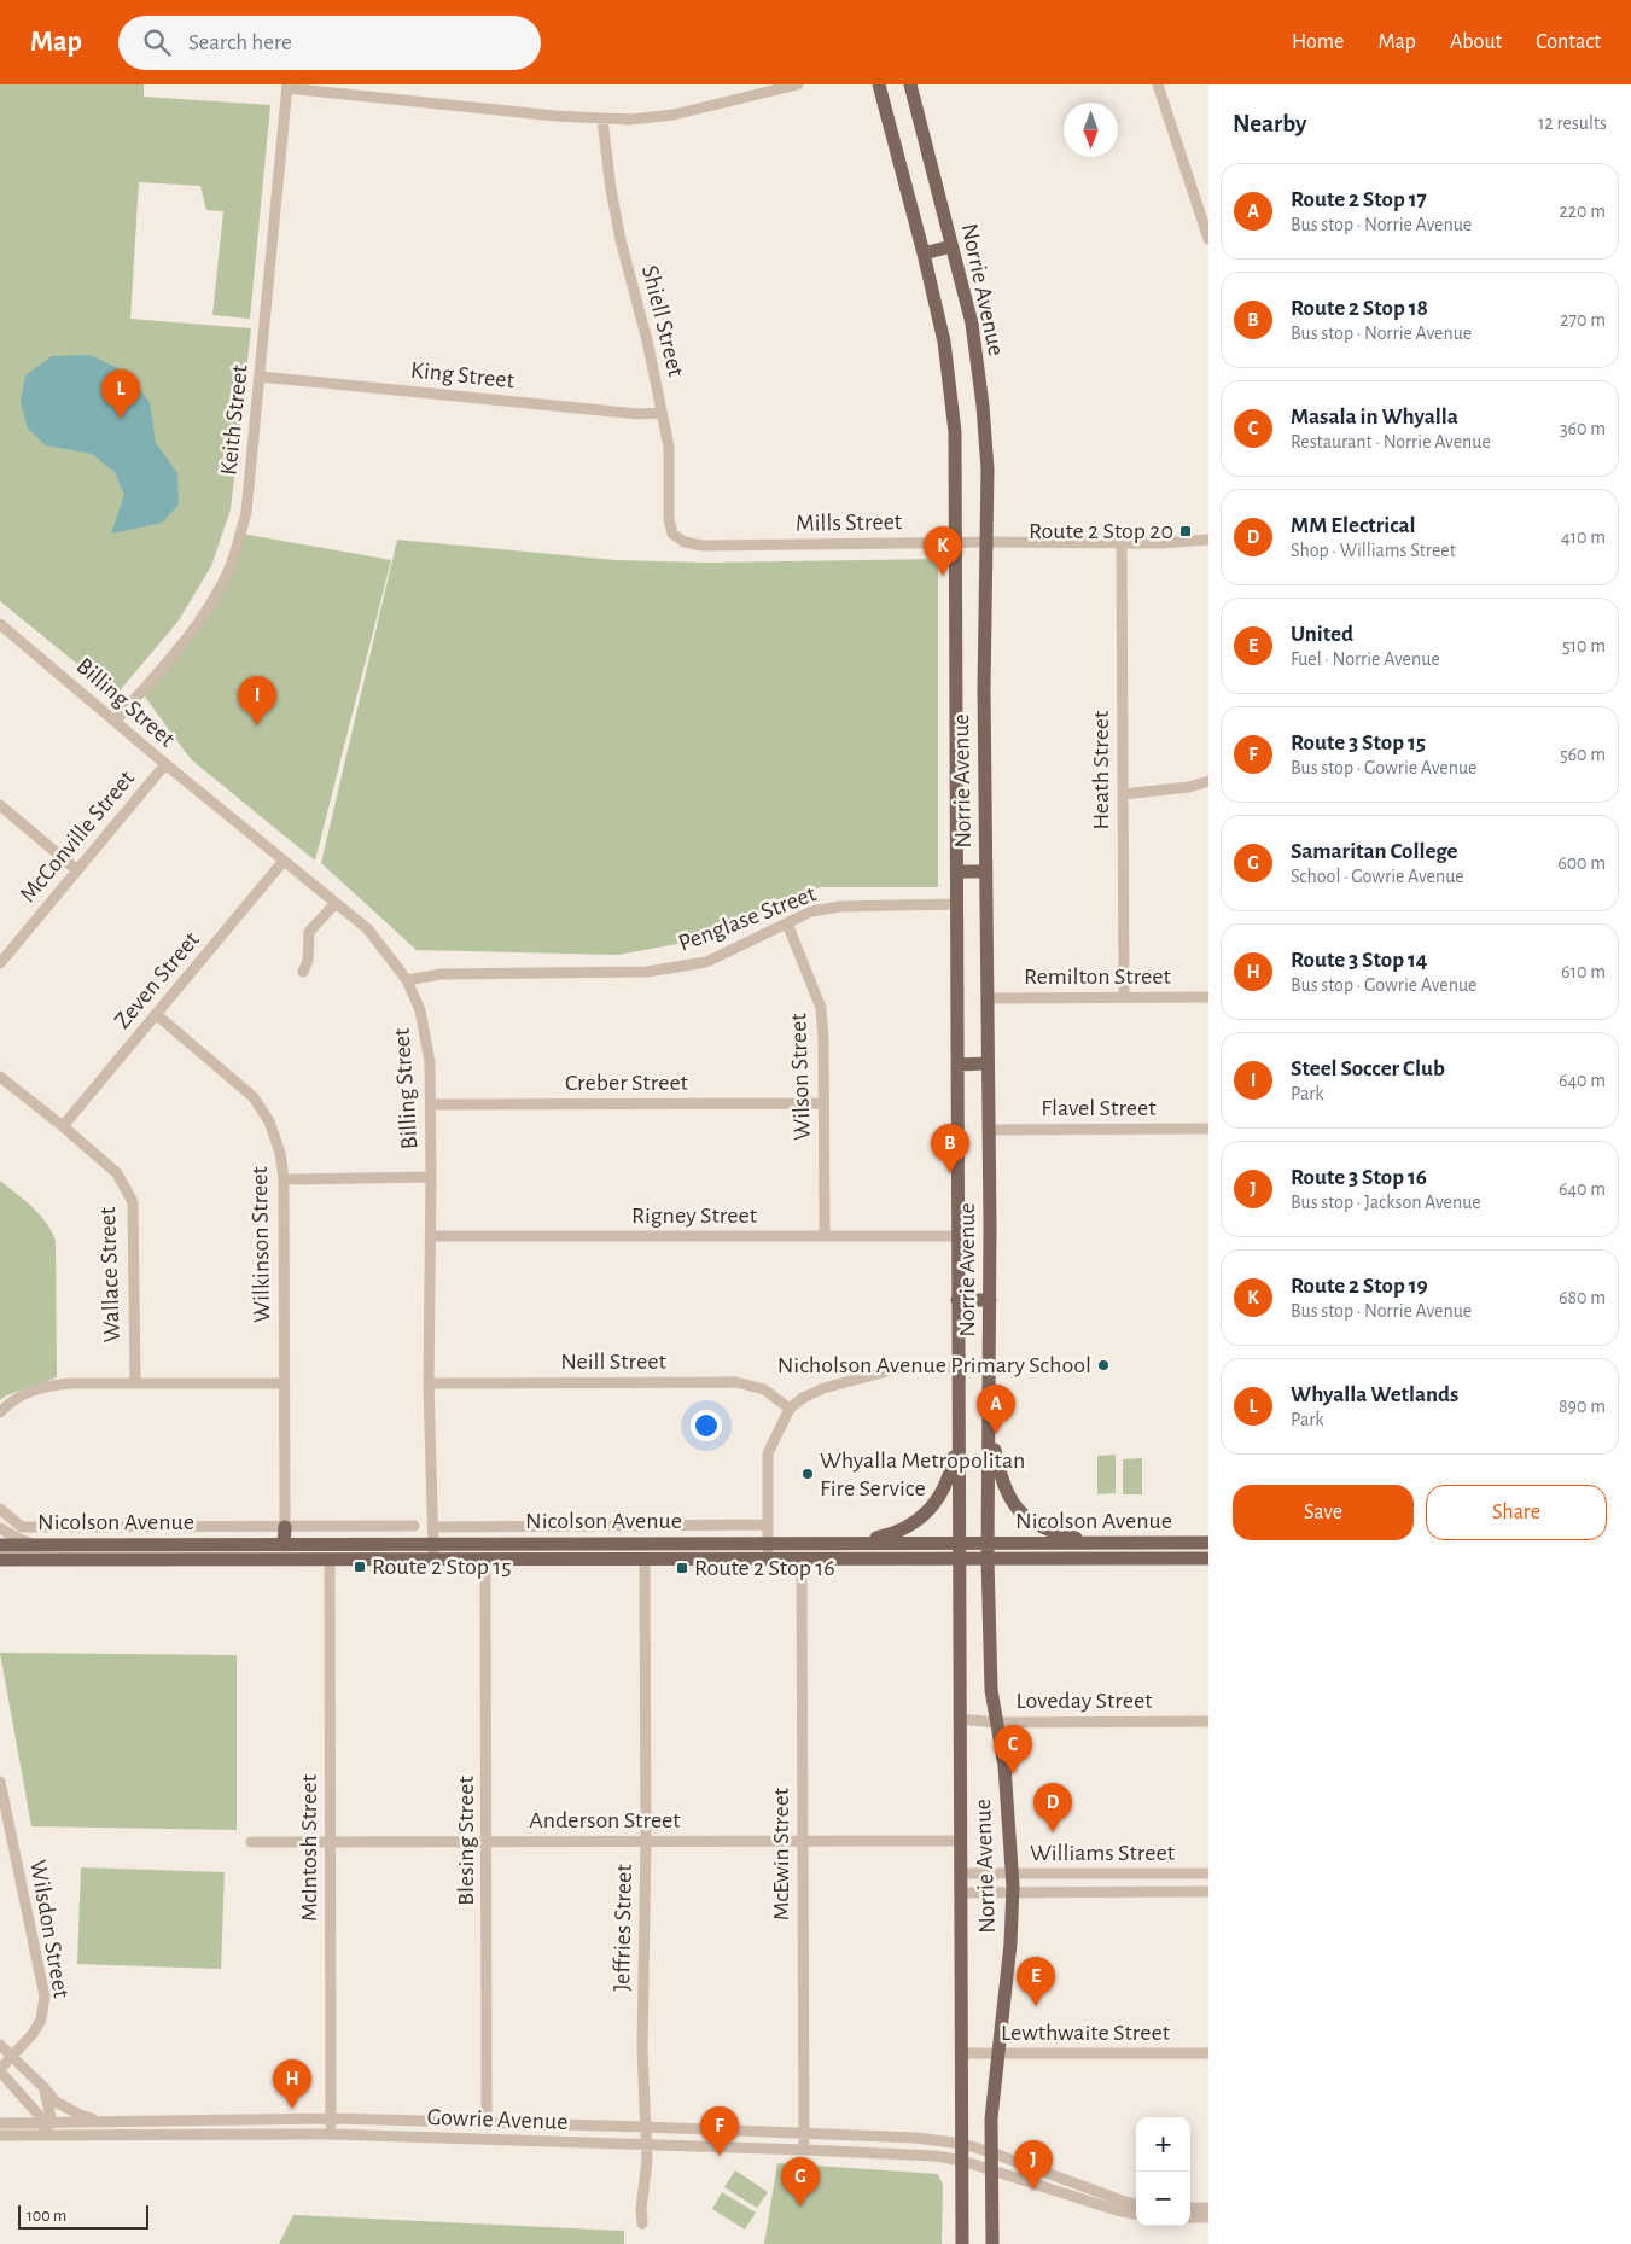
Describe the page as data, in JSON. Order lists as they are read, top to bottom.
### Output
{
  "streets": {
    "main road": ["Norrie Avenue", "Nicolson Avenue"],
    "street": [
      "Shiell Street",
      "King Street",
      "Keith Street",
      "Mills Street",
      "Billing Street",
      "Heath Street",
      "McConville Street",
      "Penglase Street",
      "Remilton Street",
      "Zeven Street",
      "Wilson Street",
      "Creber Street",
      "Flavel Street",
      "Rigney Street",
      "Wilkinson Street",
      "Wallace Street",
      "Neill Street",
      "Loveday Street",
      "Anderson Street",
      "Blesing Street",
      "McIntosh Street",
      "Williams Street",
      "McEwin Street",
      "Jeffries Street",
      "Wilsdon Street",
      "Lewthwaite Street",
      "Gowrie Avenue"
    ]
  },
  "crossings": [
    ["Norrie Avenue", "Mills Street"],
    ["Norrie Avenue", "Penglase Street"],
    ["Norrie Avenue", "Remilton Street"],
    ["Norrie Avenue", "Flavel Street"],
    ["Norrie Avenue", "Rigney Street"],
    ["Norrie Avenue", "Nicolson Avenue"],
    ["Norrie Avenue", "Loveday Street"],
    ["Norrie Avenue", "Anderson Street"],
    ["Norrie Avenue", "Williams Street"],
    ["Norrie Avenue", "Lewthwaite Street"],
    ["Norrie Avenue", "Gowrie Avenue"],
    ["Shiell Street", "King Street"],
    ["Shiell Street", "Mills Street"],
    ["King Street", "Keith Street"],
    ["Keith Street", "Billing Street"],
    ["Mills Street", "Heath Street"],
    ["Billing Street", "McConville Street"],
    ["Billing Street", "Penglase Street"],
    ["Billing Street", "Zeven Street"],
    ["Billing Street", "Creber Street"],
    ["Billing Street", "Rigney Street"],
    ["Billing Street", "Neill Street"],
    ["Billing Street", "Nicolson Avenue"],
    ["Heath Street", "Remilton Street"],
    ["Penglase Street", "Wilson Street"],
    ["Zeven Street", "Wilkinson Street"],
    ["Zeven Street", "Wallace Street"],
    ["Wilson Street", "Creber Street"],
    ["Wilson Street", "Rigney Street"],
    ["Wilkinson Street", "Nicolson Avenue"],
    ["Nicolson Avenue", "Blesing Street"],
    ["Nicolson Avenue", "McIntosh Street"],
    ["Nicolson Avenue", "McEwin Street"],
    ["Nicolson Avenue", "Jeffries Street"],
    ["Anderson Street", "Blesing Street"],
    ["Anderson Street", "McIntosh Street"],
    ["Anderson Street", "McEwin Street"],
    ["Anderson Street", "Jeffries Street"],
    ["Blesing Street", "Gowrie Avenue"],
    ["McIntosh Street", "Gowrie Avenue"],
    ["McEwin Street", "Gowrie Avenue"],
    ["Jeffries Street", "Gowrie Avenue"]
  ],
  "places": {
    "transit": ["Route 2 Stop 20", "Route 2 Stop 15", "Route 2 Stop 16"],
    "other": ["Nicholson Avenue Primary School", "Whyalla Metropolitan Fire Service"]
  },
  "scale_bar": "100 m",
  "north": "bottom",
  "page": {
    "header": "Map",
    "search": "Search here",
    "nav": [
      "Home",
      "Map",
      "About",
      "Contact"
    ],
    "heading": ["Nearby", "12 results"],
    "list": [
      {
        "mark": "A",
        "name": "Route 2 Stop 17",
        "note": "Bus stop · Norrie Avenue",
        "value": "220 m"
      },
      {
        "mark": "B",
        "name": "Route 2 Stop 18",
        "note": "Bus stop · Norrie Avenue",
        "value": "270 m"
      },
      {
        "mark": "C",
        "name": "Masala in Whyalla",
        "note": "Restaurant · Norrie Avenue",
        "value": "360 m"
      },
      {
        "mark": "D",
        "name": "MM Electrical",
        "note": "Shop · Williams Street",
        "value": "410 m"
      },
      {
        "mark": "E",
        "name": "United",
        "note": "Fuel · Norrie Avenue",
        "value": "510 m"
      },
      {
        "mark": "F",
        "name": "Route 3 Stop 15",
        "note": "Bus stop · Gowrie Avenue",
        "value": "560 m"
      },
      {
        "mark": "G",
        "name": "Samaritan College",
        "note": "School · Gowrie Avenue",
        "value": "600 m"
      },
      {
        "mark": "H",
        "name": "Route 3 Stop 14",
        "note": "Bus stop · Gowrie Avenue",
        "value": "610 m"
      },
      {
        "mark": "I",
        "name": "Steel Soccer Club",
        "note": "Park",
        "value": "640 m"
      },
      {
        "mark": "J",
        "name": "Route 3 Stop 16",
        "note": "Bus stop · Jackson Avenue",
        "value": "640 m"
      },
      {
        "mark": "K",
        "name": "Route 2 Stop 19",
        "note": "Bus stop · Norrie Avenue",
        "value": "680 m"
      },
      {
        "mark": "L",
        "name": "Whyalla Wetlands",
        "note": "Park",
        "value": "890 m"
      }
    ],
    "pins": [
      "L",
      "K",
      "I",
      "B",
      "A",
      "C",
      "D",
      "E",
      "H",
      "F",
      "J",
      "G"
    ],
    "buttons": ["Save", "Share"],
    "map_buttons": ["+", "−"],
    "scale": "100 m"
  }
}
